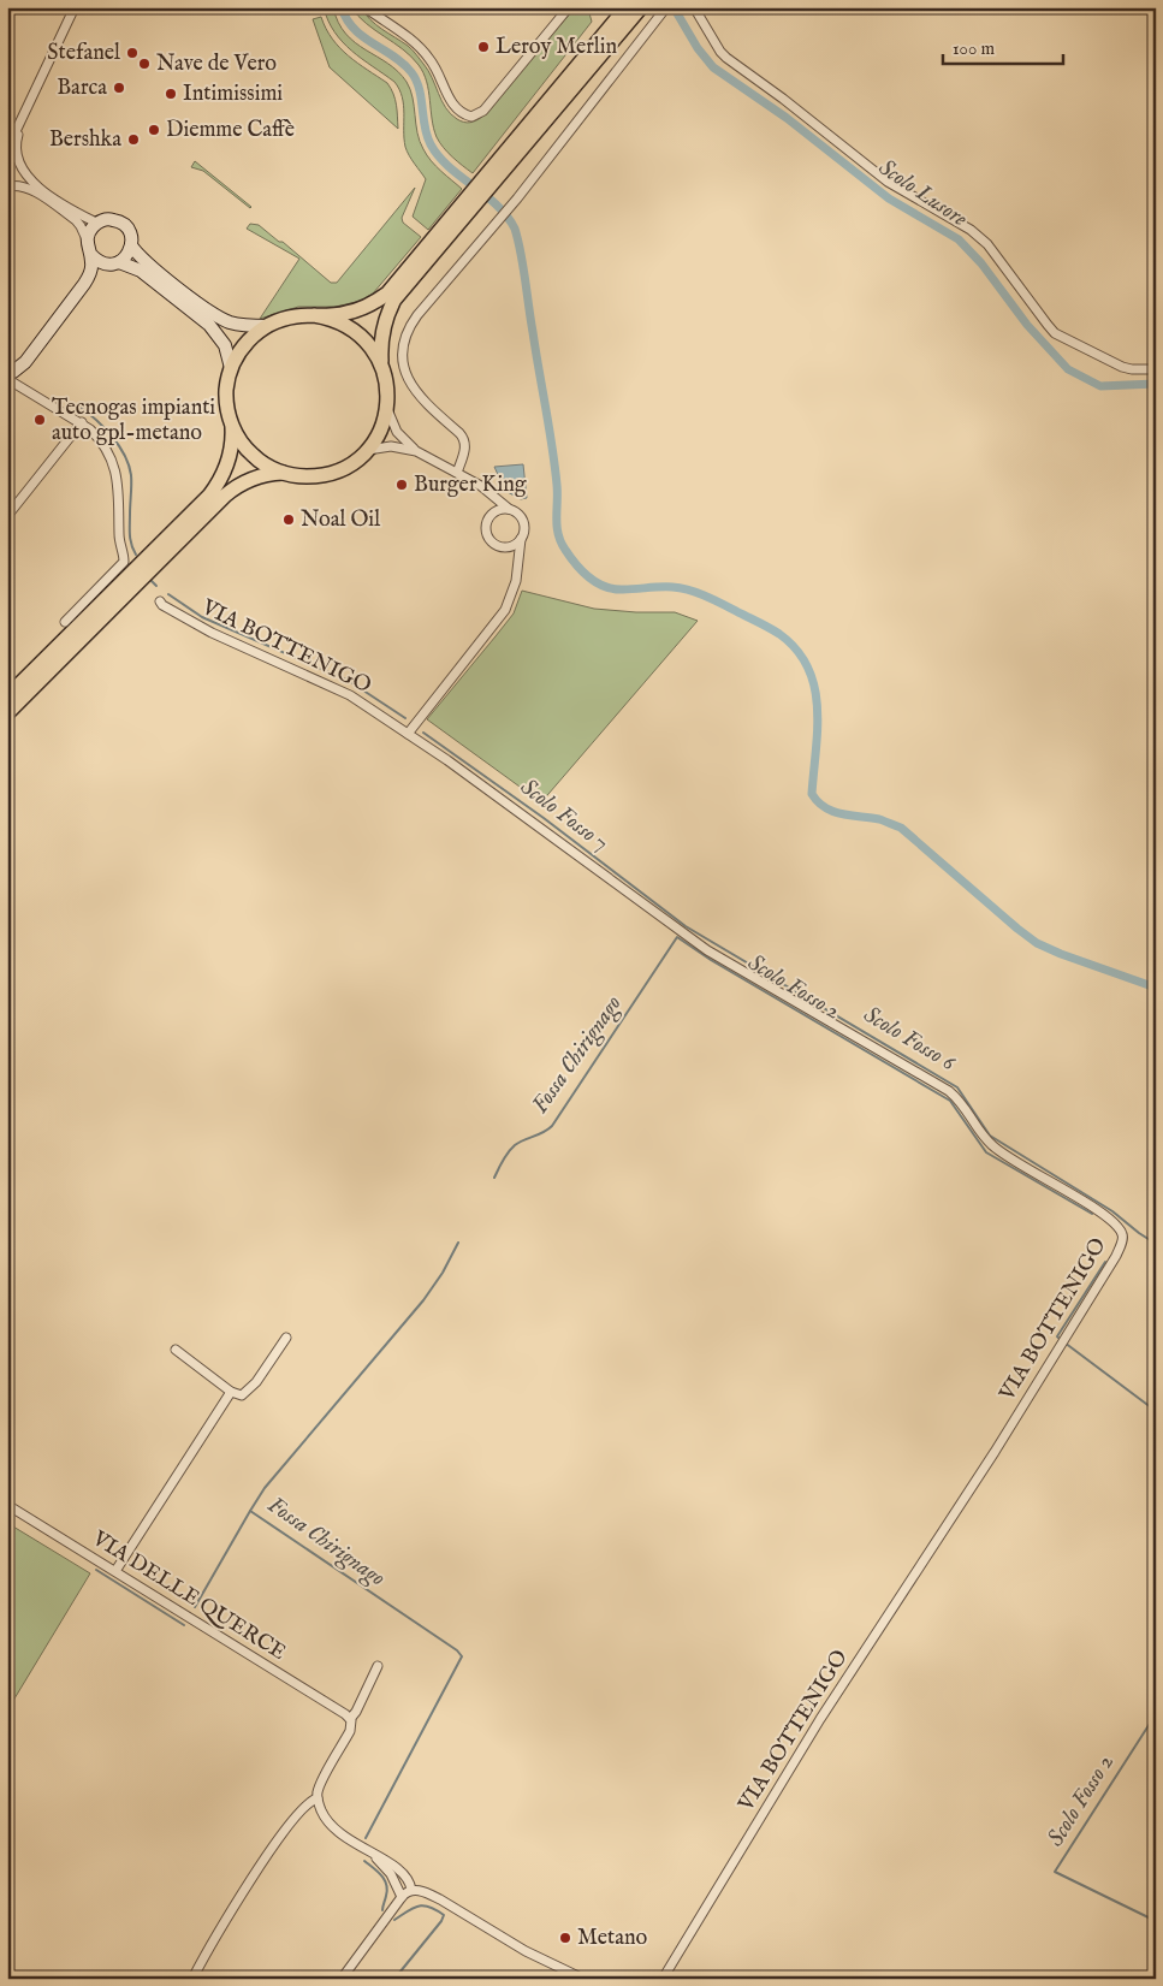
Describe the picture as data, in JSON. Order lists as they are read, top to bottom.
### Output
{
  "streets": {
    "street": ["VIA BOTTENIGO", "VIA DELLE QUERCE"]
  },
  "water": [
    "Scolo Lusore",
    "Scolo Fosso 7",
    "Scolo Fosso 2",
    "Scolo Fosso 6",
    "Fossa Chirignago"
  ],
  "places": [
    "Leroy Merlin",
    "Stefanel",
    "Nave de Vero",
    "Barca",
    "Intimissimi",
    "Diemme Caffè",
    "Bershka",
    "Tecnogas impianti auto gpl-metano",
    "Burger King",
    "Noal Oil",
    "Metano"
  ],
  "scale_bar": "100 m"
}
